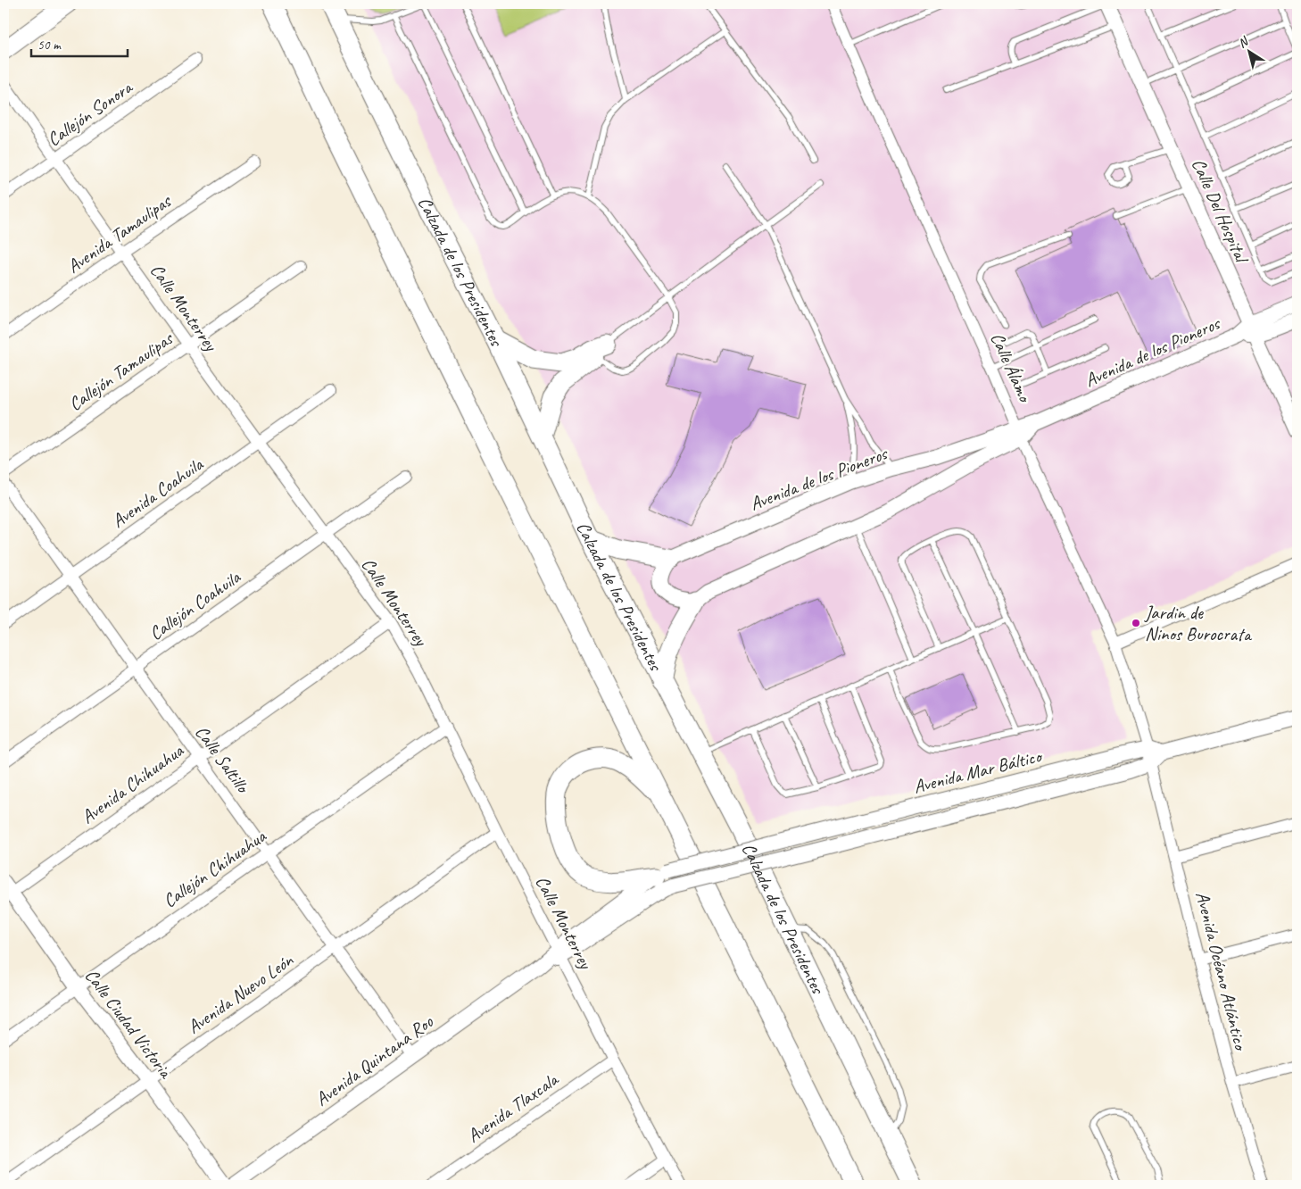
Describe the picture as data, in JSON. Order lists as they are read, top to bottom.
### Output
{
  "streets": {
    "highway": ["Calzada de los Presidentes"],
    "street": [
      "Callejón Sonora",
      "Calle Del Hospital",
      "Avenida Tamaulipas",
      "Calle Monterrey",
      "Avenida de los Pioneros",
      "Calle Álamo",
      "Callejón Tamaulipas",
      "Avenida Coahuila",
      "Callejón Coahuila",
      "Calle Saltillo",
      "Avenida Mar Báltico",
      "Avenida Chihuahua",
      "Callejón Chihuahua",
      "Avenida Océano Atlántico",
      "Avenida Nuevo León",
      "Calle Ciudad Victoria",
      "Avenida Quintana Roo",
      "Avenida Tlaxcala"
    ]
  },
  "crossings": [
    ["Callejón Sonora", "Calle Monterrey"],
    ["Calle Del Hospital", "Avenida de los Pioneros"],
    ["Avenida Tamaulipas", "Calle Monterrey"],
    ["Calle Monterrey", "Callejón Tamaulipas"],
    ["Calle Monterrey", "Avenida Coahuila"],
    ["Calle Monterrey", "Callejón Coahuila"],
    ["Calle Monterrey", "Avenida Chihuahua"],
    ["Calle Monterrey", "Callejón Chihuahua"],
    ["Calle Monterrey", "Avenida Nuevo León"],
    ["Calle Monterrey", "Avenida Quintana Roo"],
    ["Calle Monterrey", "Avenida Tlaxcala"],
    ["Avenida de los Pioneros", "Calle Álamo"],
    ["Calle Álamo", "Avenida Mar Báltico"],
    ["Calle Álamo", "Avenida Océano Atlántico"],
    ["Avenida Coahuila", "Calle Saltillo"],
    ["Callejón Coahuila", "Calle Saltillo"],
    ["Calle Saltillo", "Avenida Chihuahua"],
    ["Calle Saltillo", "Callejón Chihuahua"],
    ["Calle Saltillo", "Avenida Nuevo León"],
    ["Calle Saltillo", "Avenida Quintana Roo"],
    ["Avenida Mar Báltico", "Avenida Océano Atlántico"],
    ["Avenida Mar Báltico", "Avenida Quintana Roo"],
    ["Avenida Chihuahua", "Calle Ciudad Victoria"],
    ["Callejón Chihuahua", "Calle Ciudad Victoria"],
    ["Avenida Nuevo León", "Calle Ciudad Victoria"]
  ],
  "places": ["Jardin de Ninos Burocrata"],
  "scale_bar": "50 m",
  "north": "top left"
}
